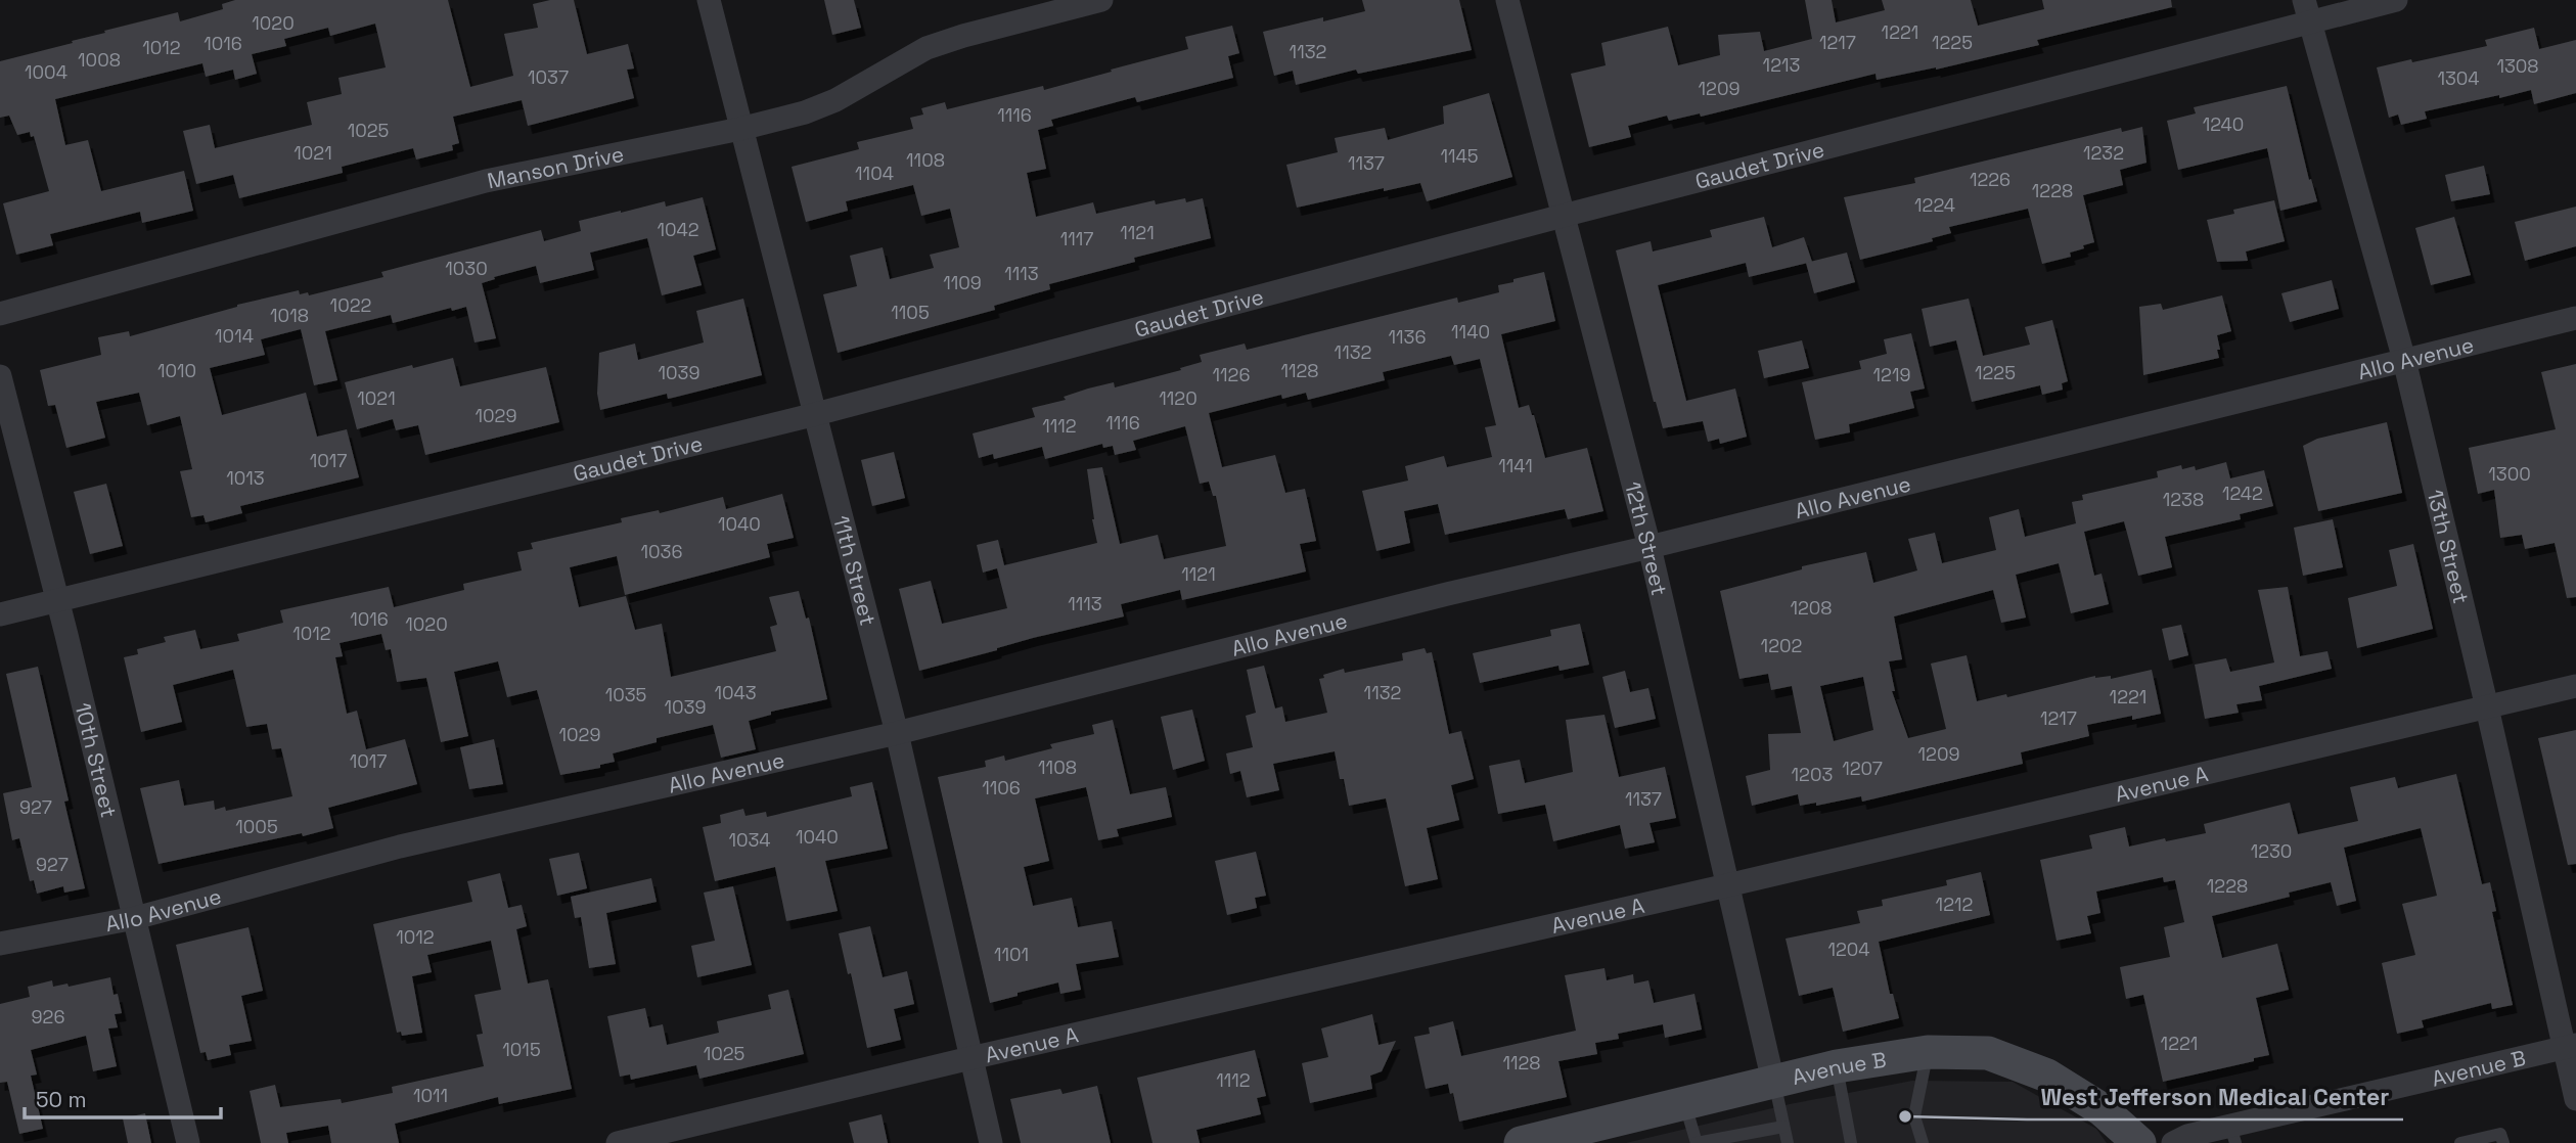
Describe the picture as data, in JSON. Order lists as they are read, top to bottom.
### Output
{
  "streets": {
    "street": [
      "Gaudet Drive",
      "Manson Drive",
      "Allo Avenue",
      "12th Street",
      "13th Street",
      "11th Street",
      "10th Street",
      "Avenue A",
      "Avenue B"
    ]
  },
  "crossings": [
    ["Gaudet Drive", "12th Street"],
    ["Gaudet Drive", "13th Street"],
    ["Gaudet Drive", "11th Street"],
    ["Gaudet Drive", "10th Street"],
    ["Manson Drive", "11th Street"],
    ["Allo Avenue", "12th Street"],
    ["Allo Avenue", "13th Street"],
    ["Allo Avenue", "11th Street"],
    ["Allo Avenue", "10th Street"],
    ["12th Street", "Avenue A"],
    ["12th Street", "Avenue B"],
    ["13th Street", "Avenue A"],
    ["13th Street", "Avenue B"],
    ["11th Street", "Avenue A"]
  ],
  "places": ["West Jefferson Medical Center"],
  "house_numbers": [
    "1020",
    "1221",
    "1217",
    "1225",
    "1016",
    "1012",
    "1132",
    "1008",
    "1213",
    "1308",
    "1004",
    "1037",
    "1304",
    "1209",
    "1116",
    "1240",
    "1025",
    "1021",
    "1232",
    "1145",
    "1108",
    "1137",
    "1104",
    "1226",
    "1228",
    "1224",
    "1042",
    "1121",
    "1117",
    "1030",
    "1113",
    "1109",
    "1022",
    "1105",
    "1018",
    "1140",
    "1014",
    "1136",
    "1132",
    "1010",
    "1128",
    "1039",
    "1225",
    "1126",
    "1219",
    "1021",
    "1120",
    "1029",
    "1116",
    "1112",
    "1017",
    "1141",
    "1300",
    "1013",
    "1242",
    "1238",
    "1040",
    "1036",
    "1121",
    "1113",
    "1208",
    "1016",
    "1020",
    "1012",
    "1202",
    "1043",
    "1132",
    "1035",
    "1221",
    "1039",
    "1217",
    "1029",
    "1209",
    "1017",
    "1108",
    "1207",
    "1203",
    "1106",
    "1137",
    "927",
    "1005",
    "1040",
    "1034",
    "1230",
    "927",
    "1228",
    "1212",
    "1012",
    "1204",
    "1101",
    "926",
    "1221",
    "1015",
    "1025",
    "1128",
    "1112",
    "1011"
  ],
  "scale_bar": "50 m"
}
